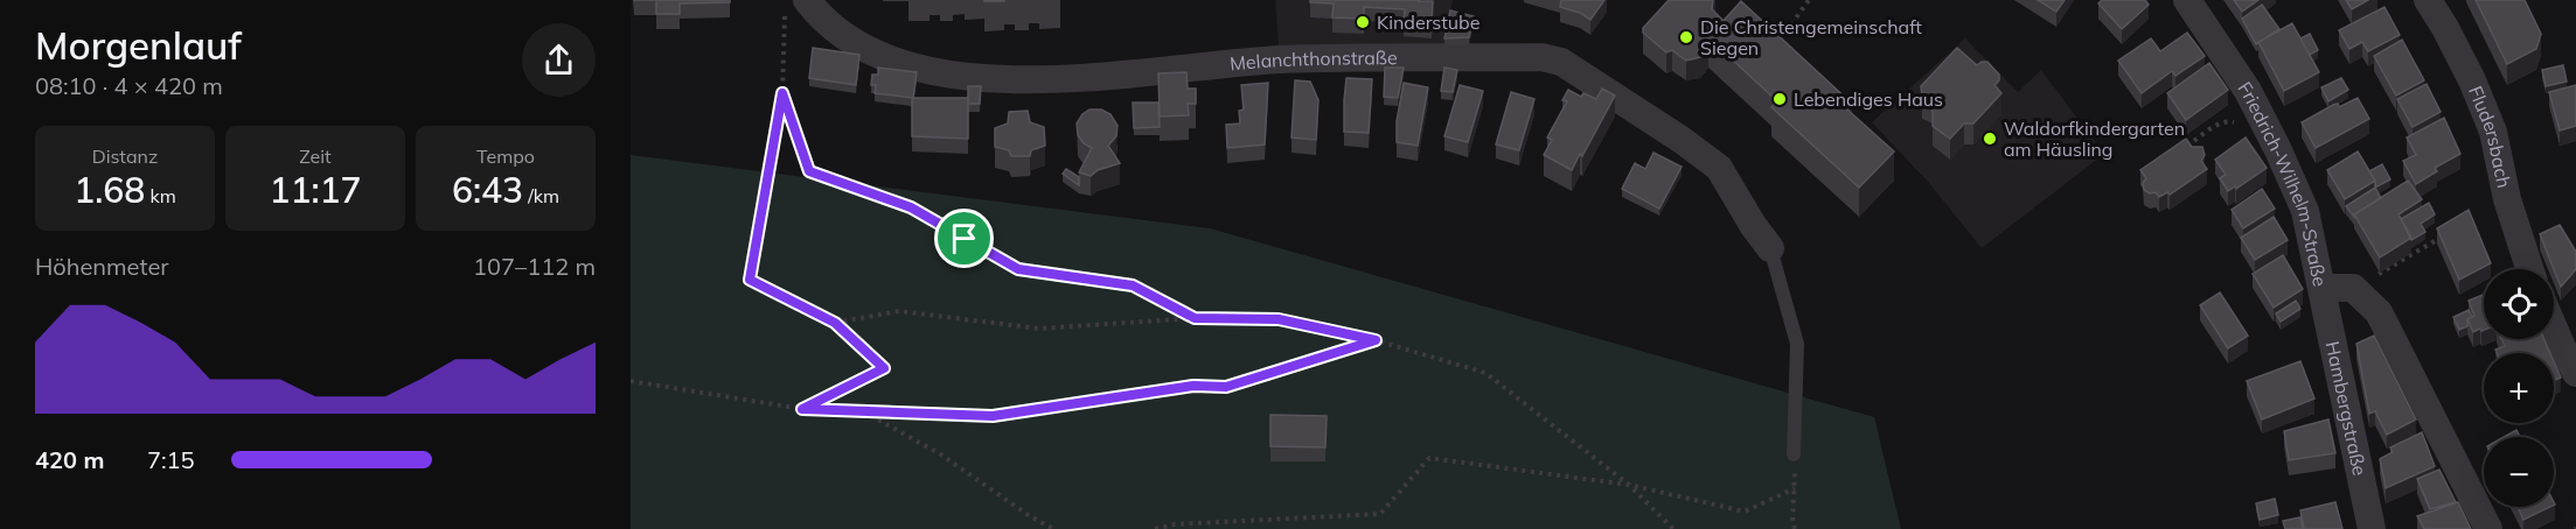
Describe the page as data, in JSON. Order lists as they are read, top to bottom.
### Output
{
  "streets": {
    "street": [
      "Melanchthonstraße",
      "Fludersbach",
      "Friedrich-Wilhelm-Straße",
      "Hambergstraße"
    ]
  },
  "crossings": [
    ["Friedrich-Wilhelm-Straße", "Hambergstraße"]
  ],
  "places": [
    "Kinderstube",
    "Die Christengemeinschaft Siegen",
    "Lebendiges Haus",
    "Waldorfkindergarten am Häusling"
  ],
  "page": {
    "heading": ["Morgenlauf", "08:10 · 4 × 420 m"],
    "stats": [
      ["Distanz", "1.68 km"],
      ["Zeit", "11:17"],
      ["Tempo", "6:43 /km"]
    ],
    "chart": ["Höhenmeter", "107–112 m"],
    "map_buttons": ["+", "−"],
    "list": [
      {
        "name": "420 m",
        "note": "7:15"
      }
    ]
  }
}
